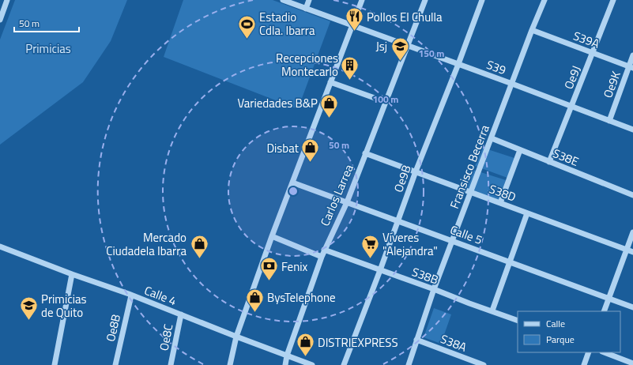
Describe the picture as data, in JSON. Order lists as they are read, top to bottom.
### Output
{
  "streets": {
    "street": [
      "S39A",
      "S39",
      "Oe9J",
      "Oe9K",
      "S38E",
      "Fransisco Becerra",
      "Oe9B",
      "S38D",
      "Carlos Larrea",
      "Calle 5",
      "S38B",
      "Calle 4",
      "Oe8B",
      "Oe8C",
      "S38A"
    ]
  },
  "crossings": [
    ["S39A", "Oe9J"],
    ["S39A", "Oe9K"],
    ["S39A", "Fransisco Becerra"],
    ["S39", "Oe9J"],
    ["S39", "Oe9K"],
    ["S39", "Fransisco Becerra"],
    ["S39", "Oe9B"],
    ["S39", "Carlos Larrea"],
    ["Oe9J", "S38E"],
    ["S38E", "Fransisco Becerra"],
    ["Fransisco Becerra", "S38D"],
    ["Fransisco Becerra", "Calle 5"],
    ["Fransisco Becerra", "S38B"],
    ["Fransisco Becerra", "S38A"],
    ["Oe9B", "S38D"],
    ["Oe9B", "Calle 5"],
    ["Oe9B", "S38B"],
    ["S38D", "Carlos Larrea"],
    ["Carlos Larrea", "Calle 5"],
    ["Carlos Larrea", "S38B"],
    ["Carlos Larrea", "Calle 4"],
    ["Calle 4", "Oe8B"],
    ["Calle 4", "Oe8C"]
  ],
  "parks": ["Primicias"],
  "places": {
    "restaurant": ["Pollos El Chulla"],
    "sports": ["Estadio Cdla. Ibarra"],
    "school or university": ["Jsj", "Primicias de Quito"],
    "building": ["Recepciones Montecarlo"],
    "shop": [
      "Variedades B&P",
      "Disbat",
      "Mercado Ciudadela Ibarra",
      "BysTelephone",
      "DISTRIEXPRESS"
    ],
    "supermarket": ["Víveres \"Alejandra\""],
    "bank": ["Fenix"]
  },
  "legend": ["Calle", "Parque"],
  "scale_bar": "50 m",
  "rings": ["150 m", "100 m", "50 m"]
}
